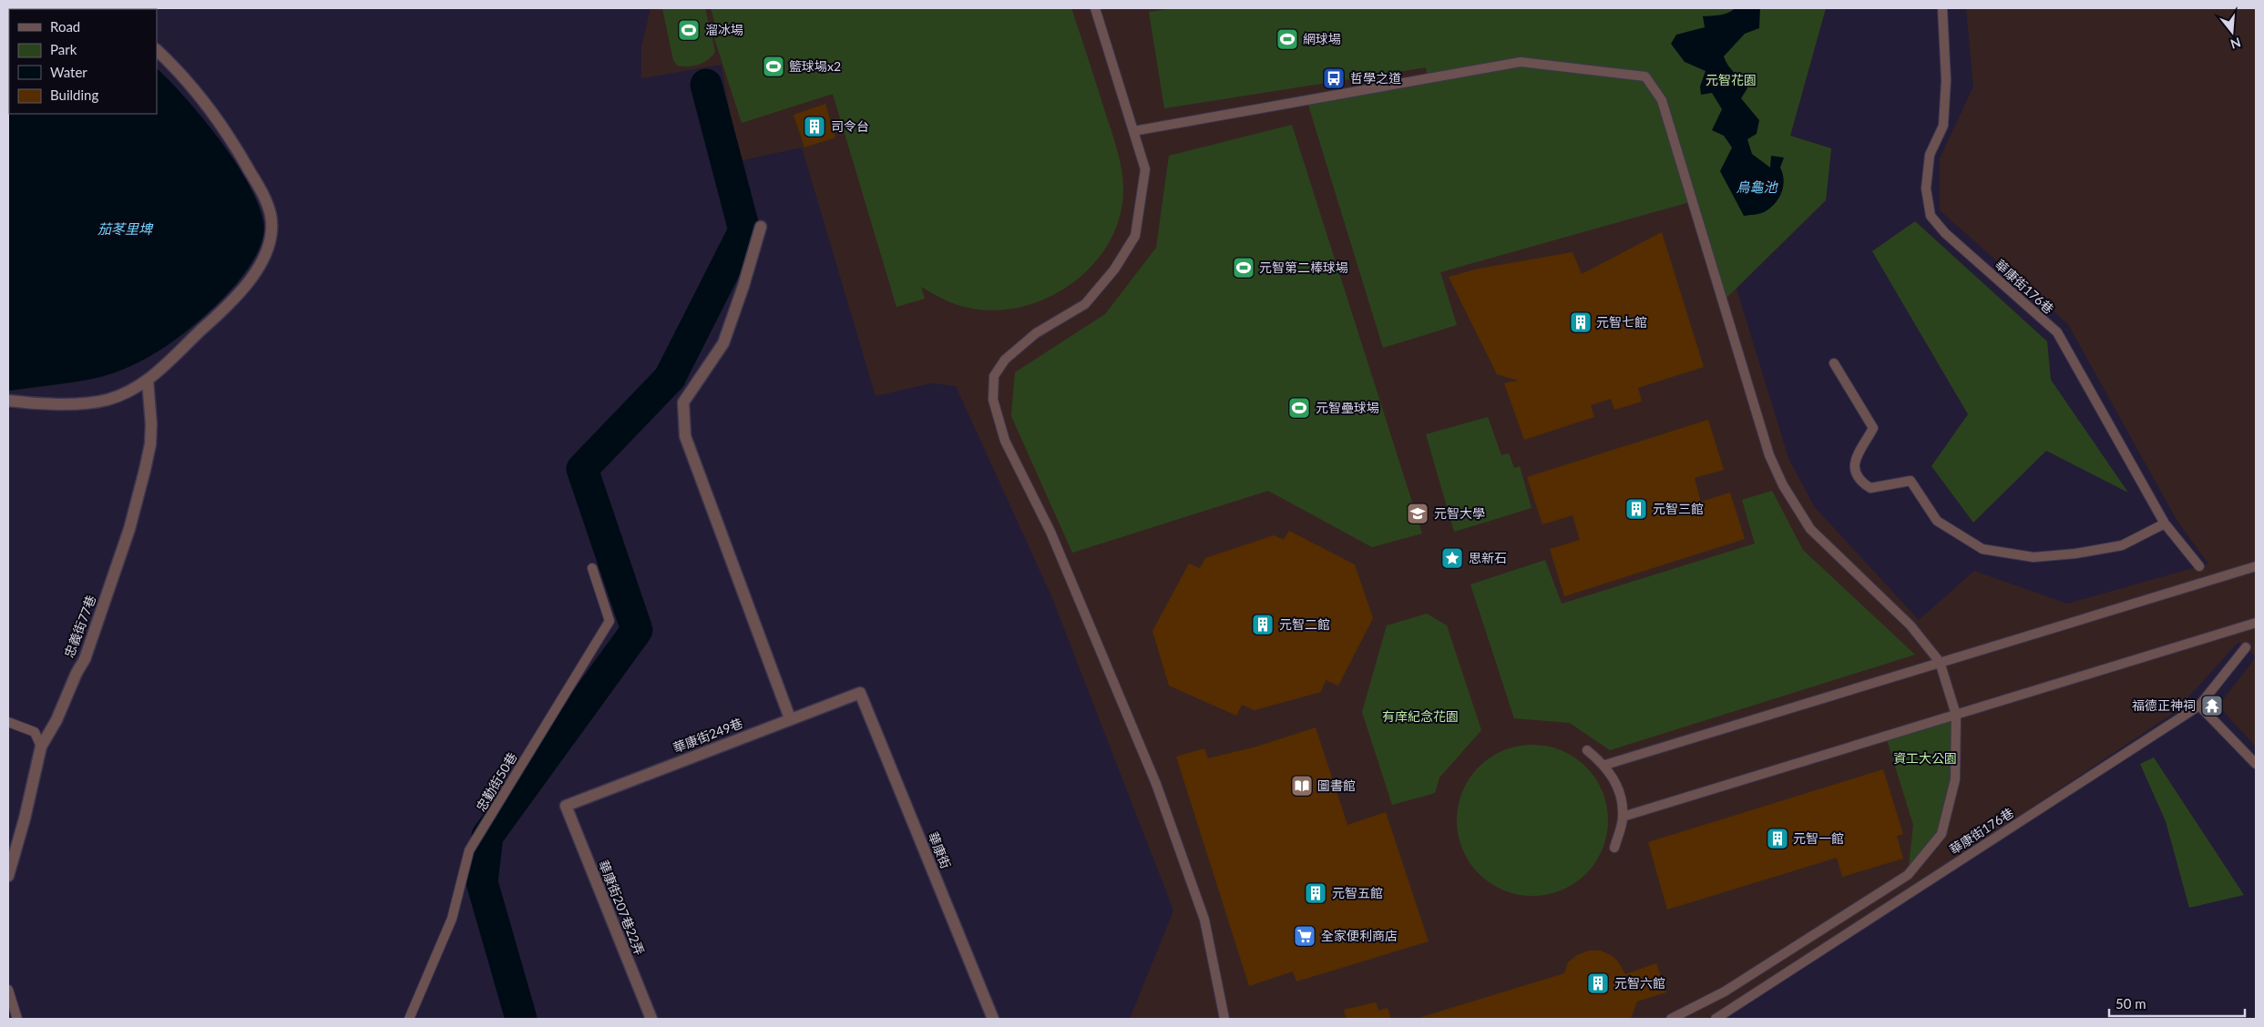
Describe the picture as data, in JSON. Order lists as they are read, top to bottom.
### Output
{
  "streets": {
    "street": [
      "忠義街77巷",
      "華康街249巷",
      "華康街",
      "華康街207巷22弄"
    ],
    "lane": ["華康街176巷", "忠勤街50巷"]
  },
  "crossings": [
    ["華康街249巷", "華康街"],
    ["華康街249巷", "華康街207巷22弄"]
  ],
  "water": ["烏龜池", "茄苳里埤"],
  "parks": ["元智花園", "有庠紀念花園", "資工大公園"],
  "places": {
    "sports": [
      "溜冰場",
      "網球場",
      "籃球場x2",
      "元智第二棒球場",
      "元智壘球場"
    ],
    "bus stop": ["哲學之道"],
    "building": [
      "司令台",
      "元智七館",
      "元智三館",
      "元智二館",
      "元智一館",
      "元智五館",
      "元智六館"
    ],
    "school or university": ["元智大學"],
    "place": ["思新石"],
    "temple": ["福德正神祠"],
    "library": ["圖書館"],
    "supermarket": ["全家便利商店"]
  },
  "legend": [
    "Road",
    "Park",
    "Water",
    "Building"
  ],
  "scale_bar": "50 m",
  "north": "bottom"
}
